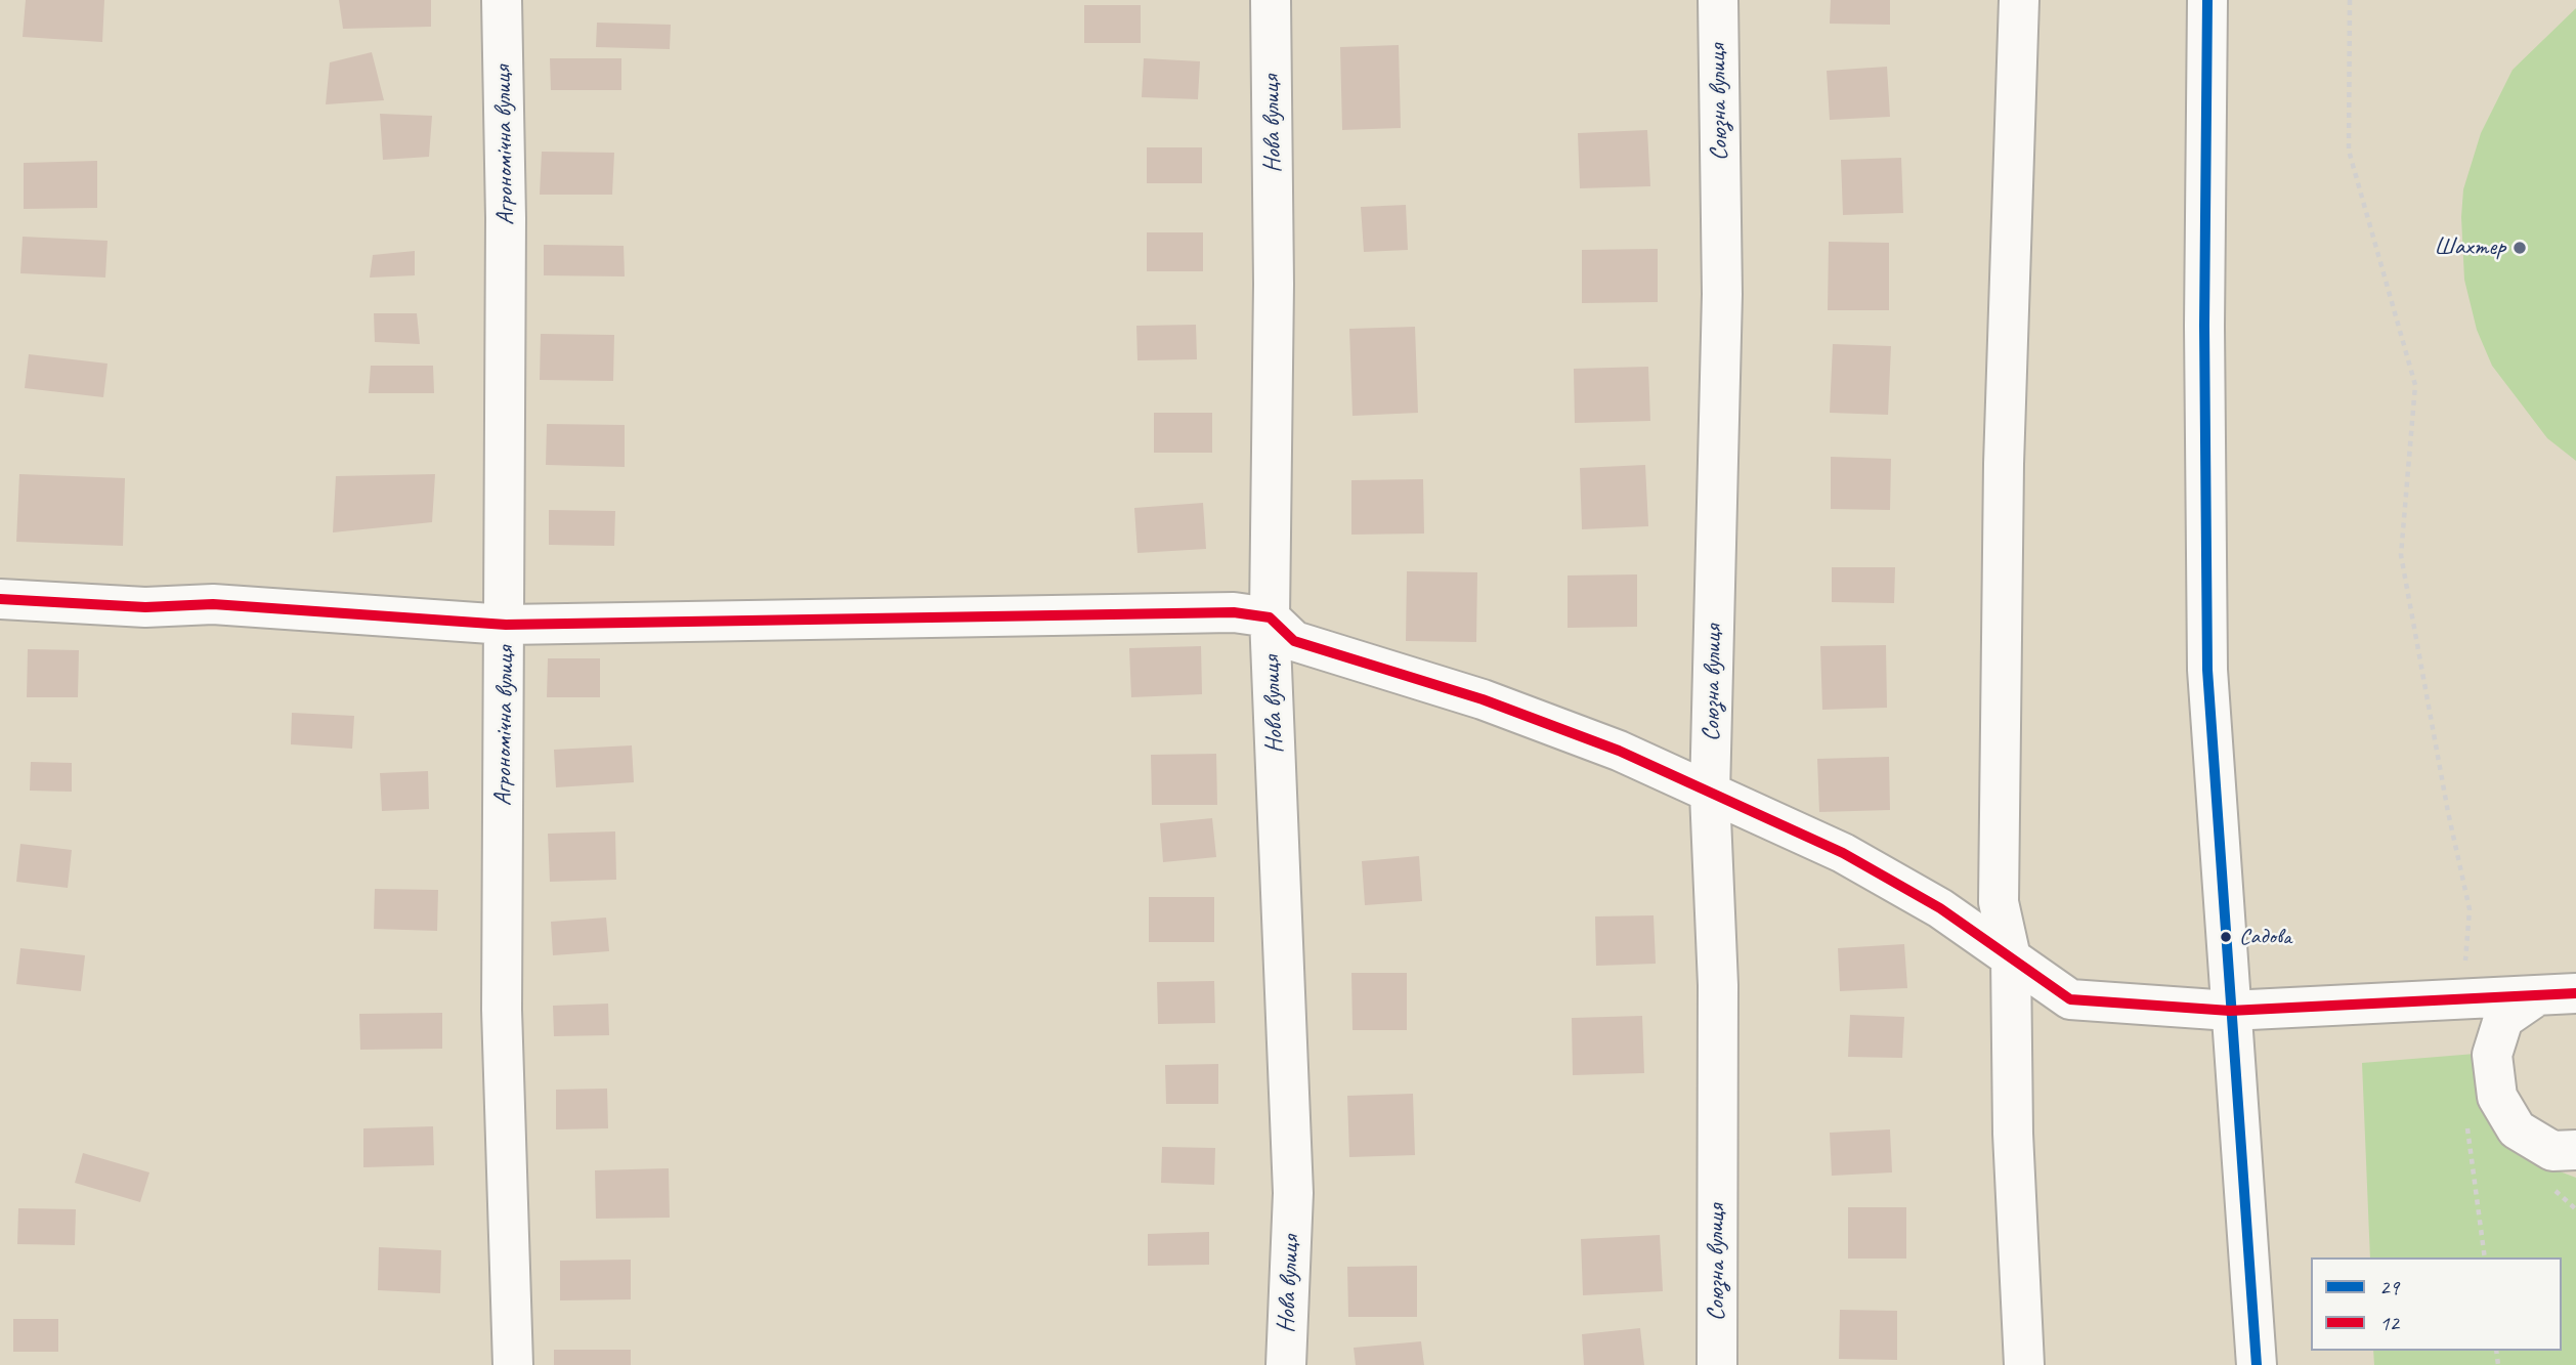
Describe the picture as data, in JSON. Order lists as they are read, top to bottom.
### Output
{
  "streets": {
    "main road": ["Союзна вулиця", "Нова вулиця", "Агрономічна вулиця"]
  },
  "places": ["Шахтер", "Садова"],
  "lines": ["transit line 29", "transit line 12"],
  "legend": ["29", "12"]
}
